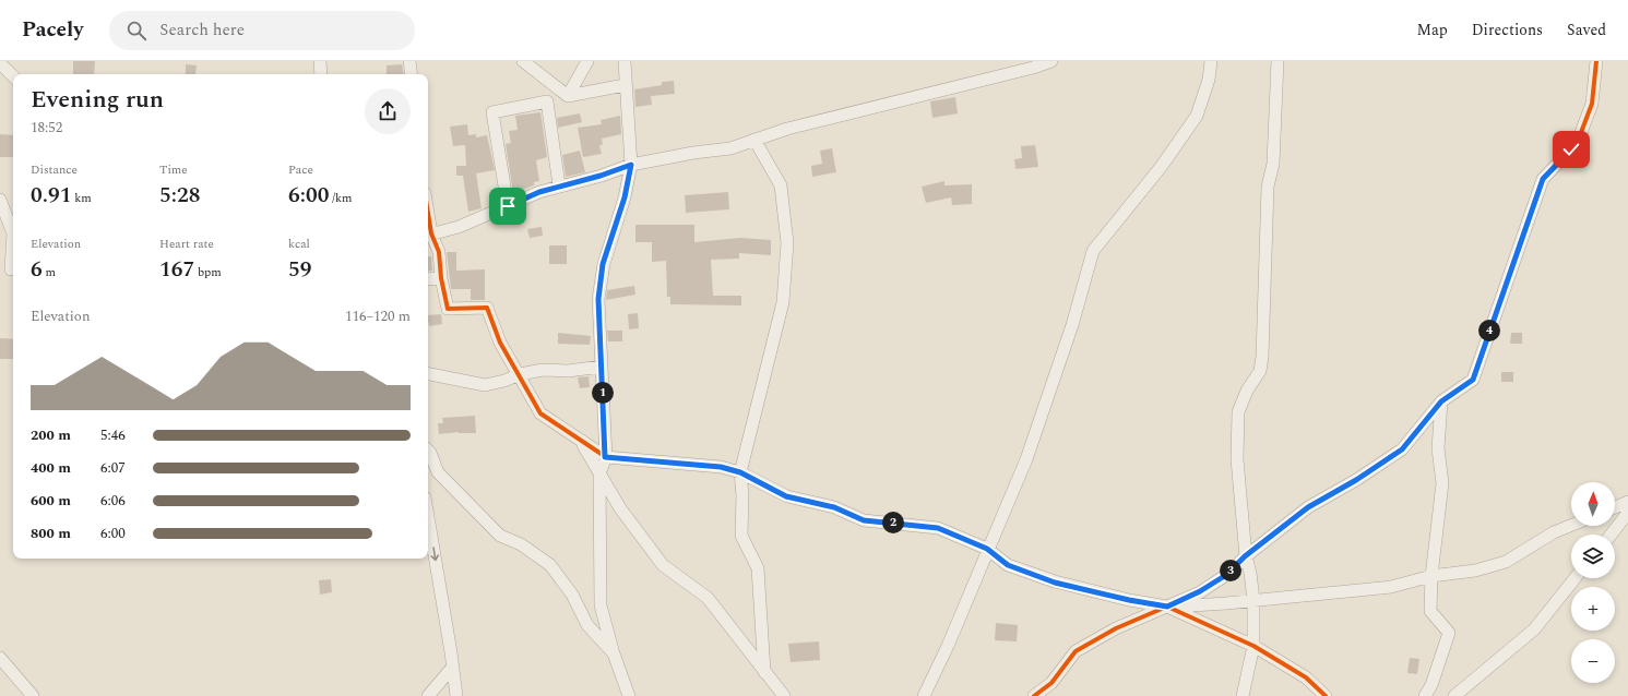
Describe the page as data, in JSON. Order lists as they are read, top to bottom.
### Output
{
  "north": "top",
  "page": {
    "header": "Pacely",
    "search": "Search here",
    "nav": ["Map", "Directions", "Saved"],
    "heading": ["Evening run", "18:52"],
    "stats": [
      ["Distance", "0.91 km"],
      ["Time", "5:28"],
      ["Pace", "6:00 /km"],
      ["Elevation", "6 m"],
      ["Heart rate", "167 bpm"],
      ["kcal", "59"]
    ],
    "chart": ["Elevation", "116–120 m"],
    "pins": [
      "4",
      "1",
      "2",
      "3"
    ],
    "list": [
      {
        "name": "200 m",
        "note": "5:46"
      },
      {
        "name": "400 m",
        "note": "6:07"
      },
      {
        "name": "600 m",
        "note": "6:06"
      },
      {
        "name": "800 m",
        "note": "6:00"
      }
    ],
    "map_buttons": ["+", "−"]
  }
}
